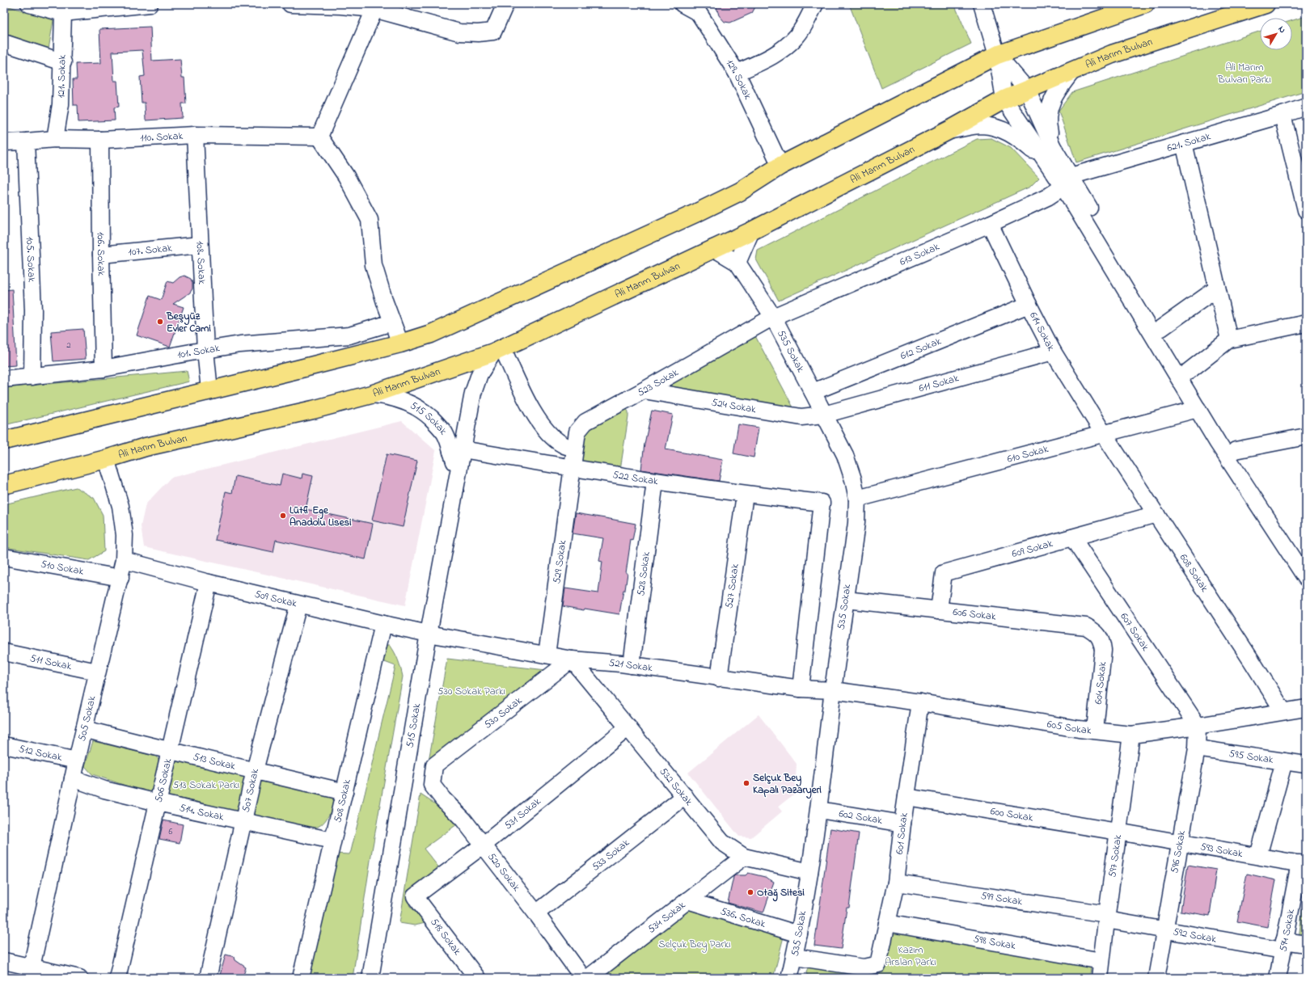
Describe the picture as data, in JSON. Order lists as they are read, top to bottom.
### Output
{
  "streets": {
    "main road": ["Ali Marım Bulvarı"],
    "street": [
      "121. Sokak",
      "129. Sokak",
      "110. Sokak",
      "621. Sokak",
      "107. Sokak",
      "106. Sokak",
      "613 Sokak",
      "105. Sokak",
      "108. Sokak",
      "614 Sokak",
      "612 Sokak",
      "101. Sokak",
      "535 Sokak",
      "523 Sokak",
      "611 Sokak",
      "524 Sokak",
      "515 Sokak",
      "610 Sokak",
      "522 Sokak",
      "609 Sokak",
      "529 Sokak",
      "510 Sokak",
      "608 Sokak",
      "528 Sokak",
      "527 Sokak",
      "509 Sokak",
      "606 Sokak",
      "607 Sokak",
      "511 Sokak",
      "521 Sokak",
      "604 Sokak",
      "530 Sokak",
      "505 Sokak",
      "605 Sokak",
      "512 Sokak",
      "595 Sokak",
      "513 Sokak",
      "506 Sokak",
      "532 Sokak",
      "507 Sokak",
      "508 Sokak",
      "514. Sokak",
      "531 Sokak",
      "600 Sokak",
      "602 Sokak",
      "601 Sokak",
      "593 Sokak",
      "596 Sokak",
      "533 Sokak",
      "597 Sokak",
      "520 Sokak",
      "599 Sokak",
      "534 Sokak",
      "536. Sokak",
      "594 Sokak",
      "592 Sokak",
      "518 Sokak",
      "598 Sokak"
    ]
  },
  "crossings": [
    ["Ali Marım Bulvarı", "515 Sokak"],
    ["Ali Marım Bulvarı", "505 Sokak"],
    ["121. Sokak", "110. Sokak"],
    ["110. Sokak", "106. Sokak"],
    ["110. Sokak", "105. Sokak"],
    ["110. Sokak", "108. Sokak"],
    ["621. Sokak", "613 Sokak"],
    ["107. Sokak", "106. Sokak"],
    ["107. Sokak", "108. Sokak"],
    ["106. Sokak", "101. Sokak"],
    ["613 Sokak", "614 Sokak"],
    ["613 Sokak", "535 Sokak"],
    ["613 Sokak", "523 Sokak"],
    ["105. Sokak", "101. Sokak"],
    ["108. Sokak", "101. Sokak"],
    ["614 Sokak", "612 Sokak"],
    ["614 Sokak", "611 Sokak"],
    ["614 Sokak", "610 Sokak"],
    ["614 Sokak", "608 Sokak"],
    ["612 Sokak", "535 Sokak"],
    ["535 Sokak", "523 Sokak"],
    ["535 Sokak", "611 Sokak"],
    ["535 Sokak", "524 Sokak"],
    ["535 Sokak", "610 Sokak"],
    ["535 Sokak", "606 Sokak"],
    ["535 Sokak", "521 Sokak"],
    ["535 Sokak", "605 Sokak"],
    ["535 Sokak", "532 Sokak"],
    ["535 Sokak", "602 Sokak"],
    ["535 Sokak", "601 Sokak"],
    ["535 Sokak", "536. Sokak"],
    ["523 Sokak", "524 Sokak"],
    ["523 Sokak", "522 Sokak"],
    ["523 Sokak", "529 Sokak"],
    ["611 Sokak", "524 Sokak"],
    ["515 Sokak", "522 Sokak"],
    ["515 Sokak", "509 Sokak"],
    ["515 Sokak", "521 Sokak"],
    ["610 Sokak", "608 Sokak"],
    ["522 Sokak", "529 Sokak"],
    ["522 Sokak", "528 Sokak"],
    ["522 Sokak", "527 Sokak"],
    ["522 Sokak", "521 Sokak"],
    ["609 Sokak", "608 Sokak"],
    ["609 Sokak", "606 Sokak"],
    ["609 Sokak", "607 Sokak"],
    ["529 Sokak", "521 Sokak"],
    ["510 Sokak", "505 Sokak"],
    ["608 Sokak", "605 Sokak"],
    ["528 Sokak", "521 Sokak"],
    ["527 Sokak", "521 Sokak"],
    ["509 Sokak", "521 Sokak"],
    ["509 Sokak", "505 Sokak"],
    ["509 Sokak", "506 Sokak"],
    ["509 Sokak", "507 Sokak"],
    ["509 Sokak", "508 Sokak"],
    ["606 Sokak", "604 Sokak"],
    ["607 Sokak", "605 Sokak"],
    ["607 Sokak", "596 Sokak"],
    ["511 Sokak", "505 Sokak"],
    ["521 Sokak", "530 Sokak"],
    ["521 Sokak", "605 Sokak"],
    ["521 Sokak", "532 Sokak"],
    ["604 Sokak", "605 Sokak"],
    ["530 Sokak", "532 Sokak"],
    ["530 Sokak", "520 Sokak"],
    ["505 Sokak", "512 Sokak"],
    ["505 Sokak", "513 Sokak"],
    ["505 Sokak", "514. Sokak"],
    ["605 Sokak", "601 Sokak"],
    ["605 Sokak", "596 Sokak"],
    ["605 Sokak", "597 Sokak"],
    ["595 Sokak", "596 Sokak"],
    ["513 Sokak", "506 Sokak"],
    ["513 Sokak", "507 Sokak"],
    ["513 Sokak", "508 Sokak"],
    ["506 Sokak", "514. Sokak"],
    ["532 Sokak", "531 Sokak"],
    ["532 Sokak", "533 Sokak"],
    ["532 Sokak", "534 Sokak"],
    ["507 Sokak", "514. Sokak"],
    ["508 Sokak", "514. Sokak"],
    ["531 Sokak", "520 Sokak"],
    ["531 Sokak", "518 Sokak"],
    ["600 Sokak", "601 Sokak"],
    ["600 Sokak", "593 Sokak"],
    ["600 Sokak", "597 Sokak"],
    ["602 Sokak", "601 Sokak"],
    ["601 Sokak", "599 Sokak"],
    ["601 Sokak", "598 Sokak"],
    ["593 Sokak", "596 Sokak"],
    ["593 Sokak", "597 Sokak"],
    ["593 Sokak", "594 Sokak"],
    ["596 Sokak", "592 Sokak"],
    ["533 Sokak", "520 Sokak"],
    ["597 Sokak", "599 Sokak"],
    ["597 Sokak", "592 Sokak"],
    ["597 Sokak", "598 Sokak"],
    ["599 Sokak", "592 Sokak"],
    ["534 Sokak", "536. Sokak"],
    ["594 Sokak", "592 Sokak"]
  ],
  "parks": [
    "Ali Marım Bulvarı Parkı",
    "530 Sokak Parkı",
    "513 Sokak Parkı",
    "Selçuk Bey Parkı",
    "Kazım Arslan Parkı"
  ],
  "places": [
    "Beşyüz Evler Cami",
    "Lütfi Ege Anadolu Lisesi",
    "Selçuk Bey Kapalı Pazaryeri",
    "Otağ Sitesi"
  ],
  "house_numbers": ["2", "6"],
  "north": "top right"
}
